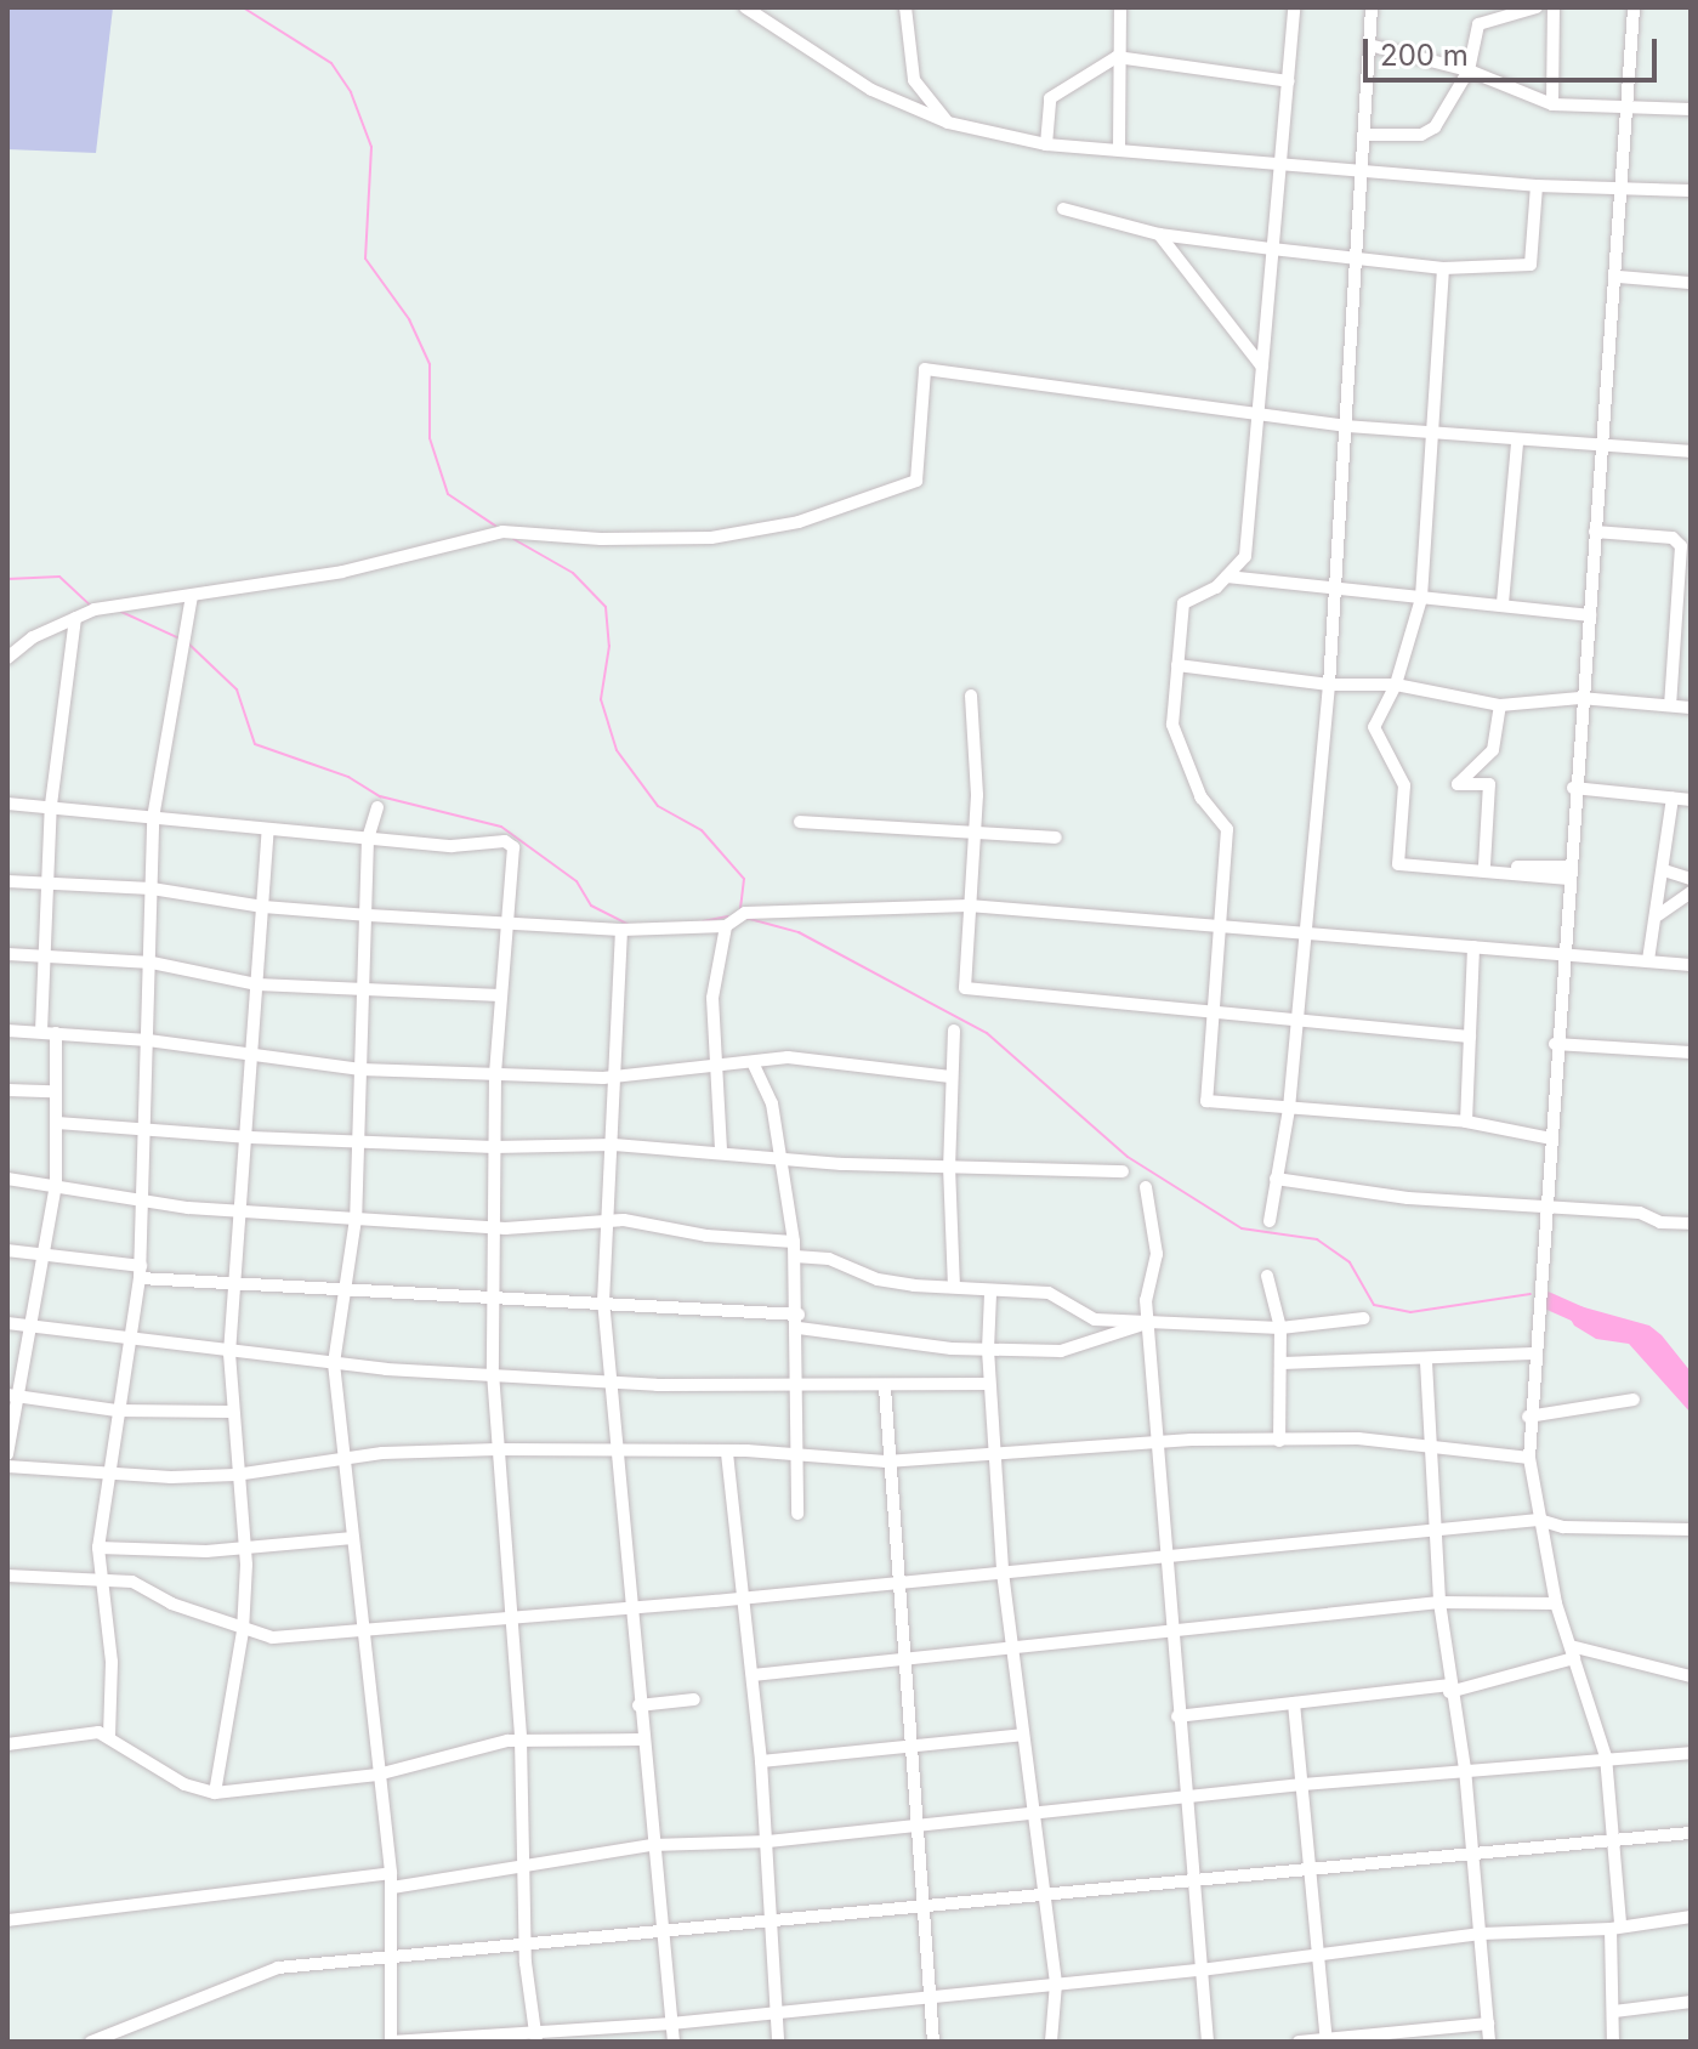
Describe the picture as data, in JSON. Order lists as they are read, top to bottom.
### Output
{
  "scale_bar": "200 m"
}
